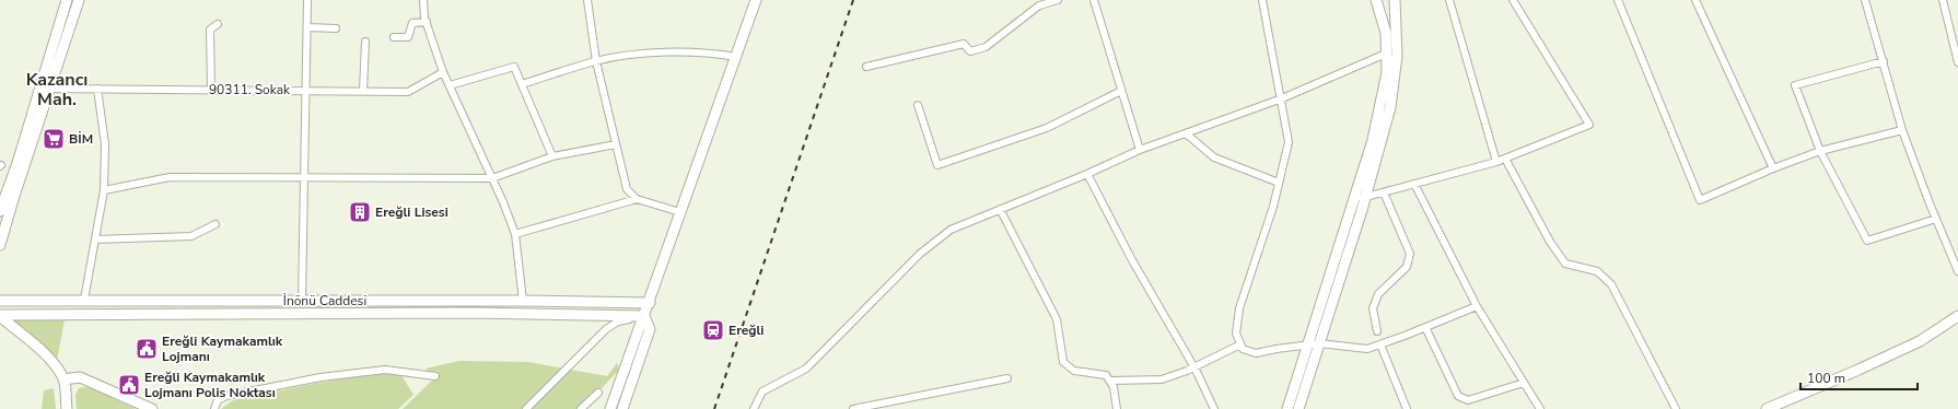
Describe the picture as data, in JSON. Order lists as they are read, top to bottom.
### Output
{
  "streets": {
    "main road": ["İnönü Caddesi"],
    "street": ["90311. Sokak"]
  },
  "districts": ["Kazancı Mah."],
  "places": {
    "supermarket": ["BİM"],
    "building": ["Ereğli Lisesi"],
    "station": ["Ereğli"],
    "public building": ["Ereğli Kaymakamlık Lojmanı", "Ereğli Kaymakamlık Lojmanı Polis Noktası"]
  },
  "scale_bar": "100 m"
}
